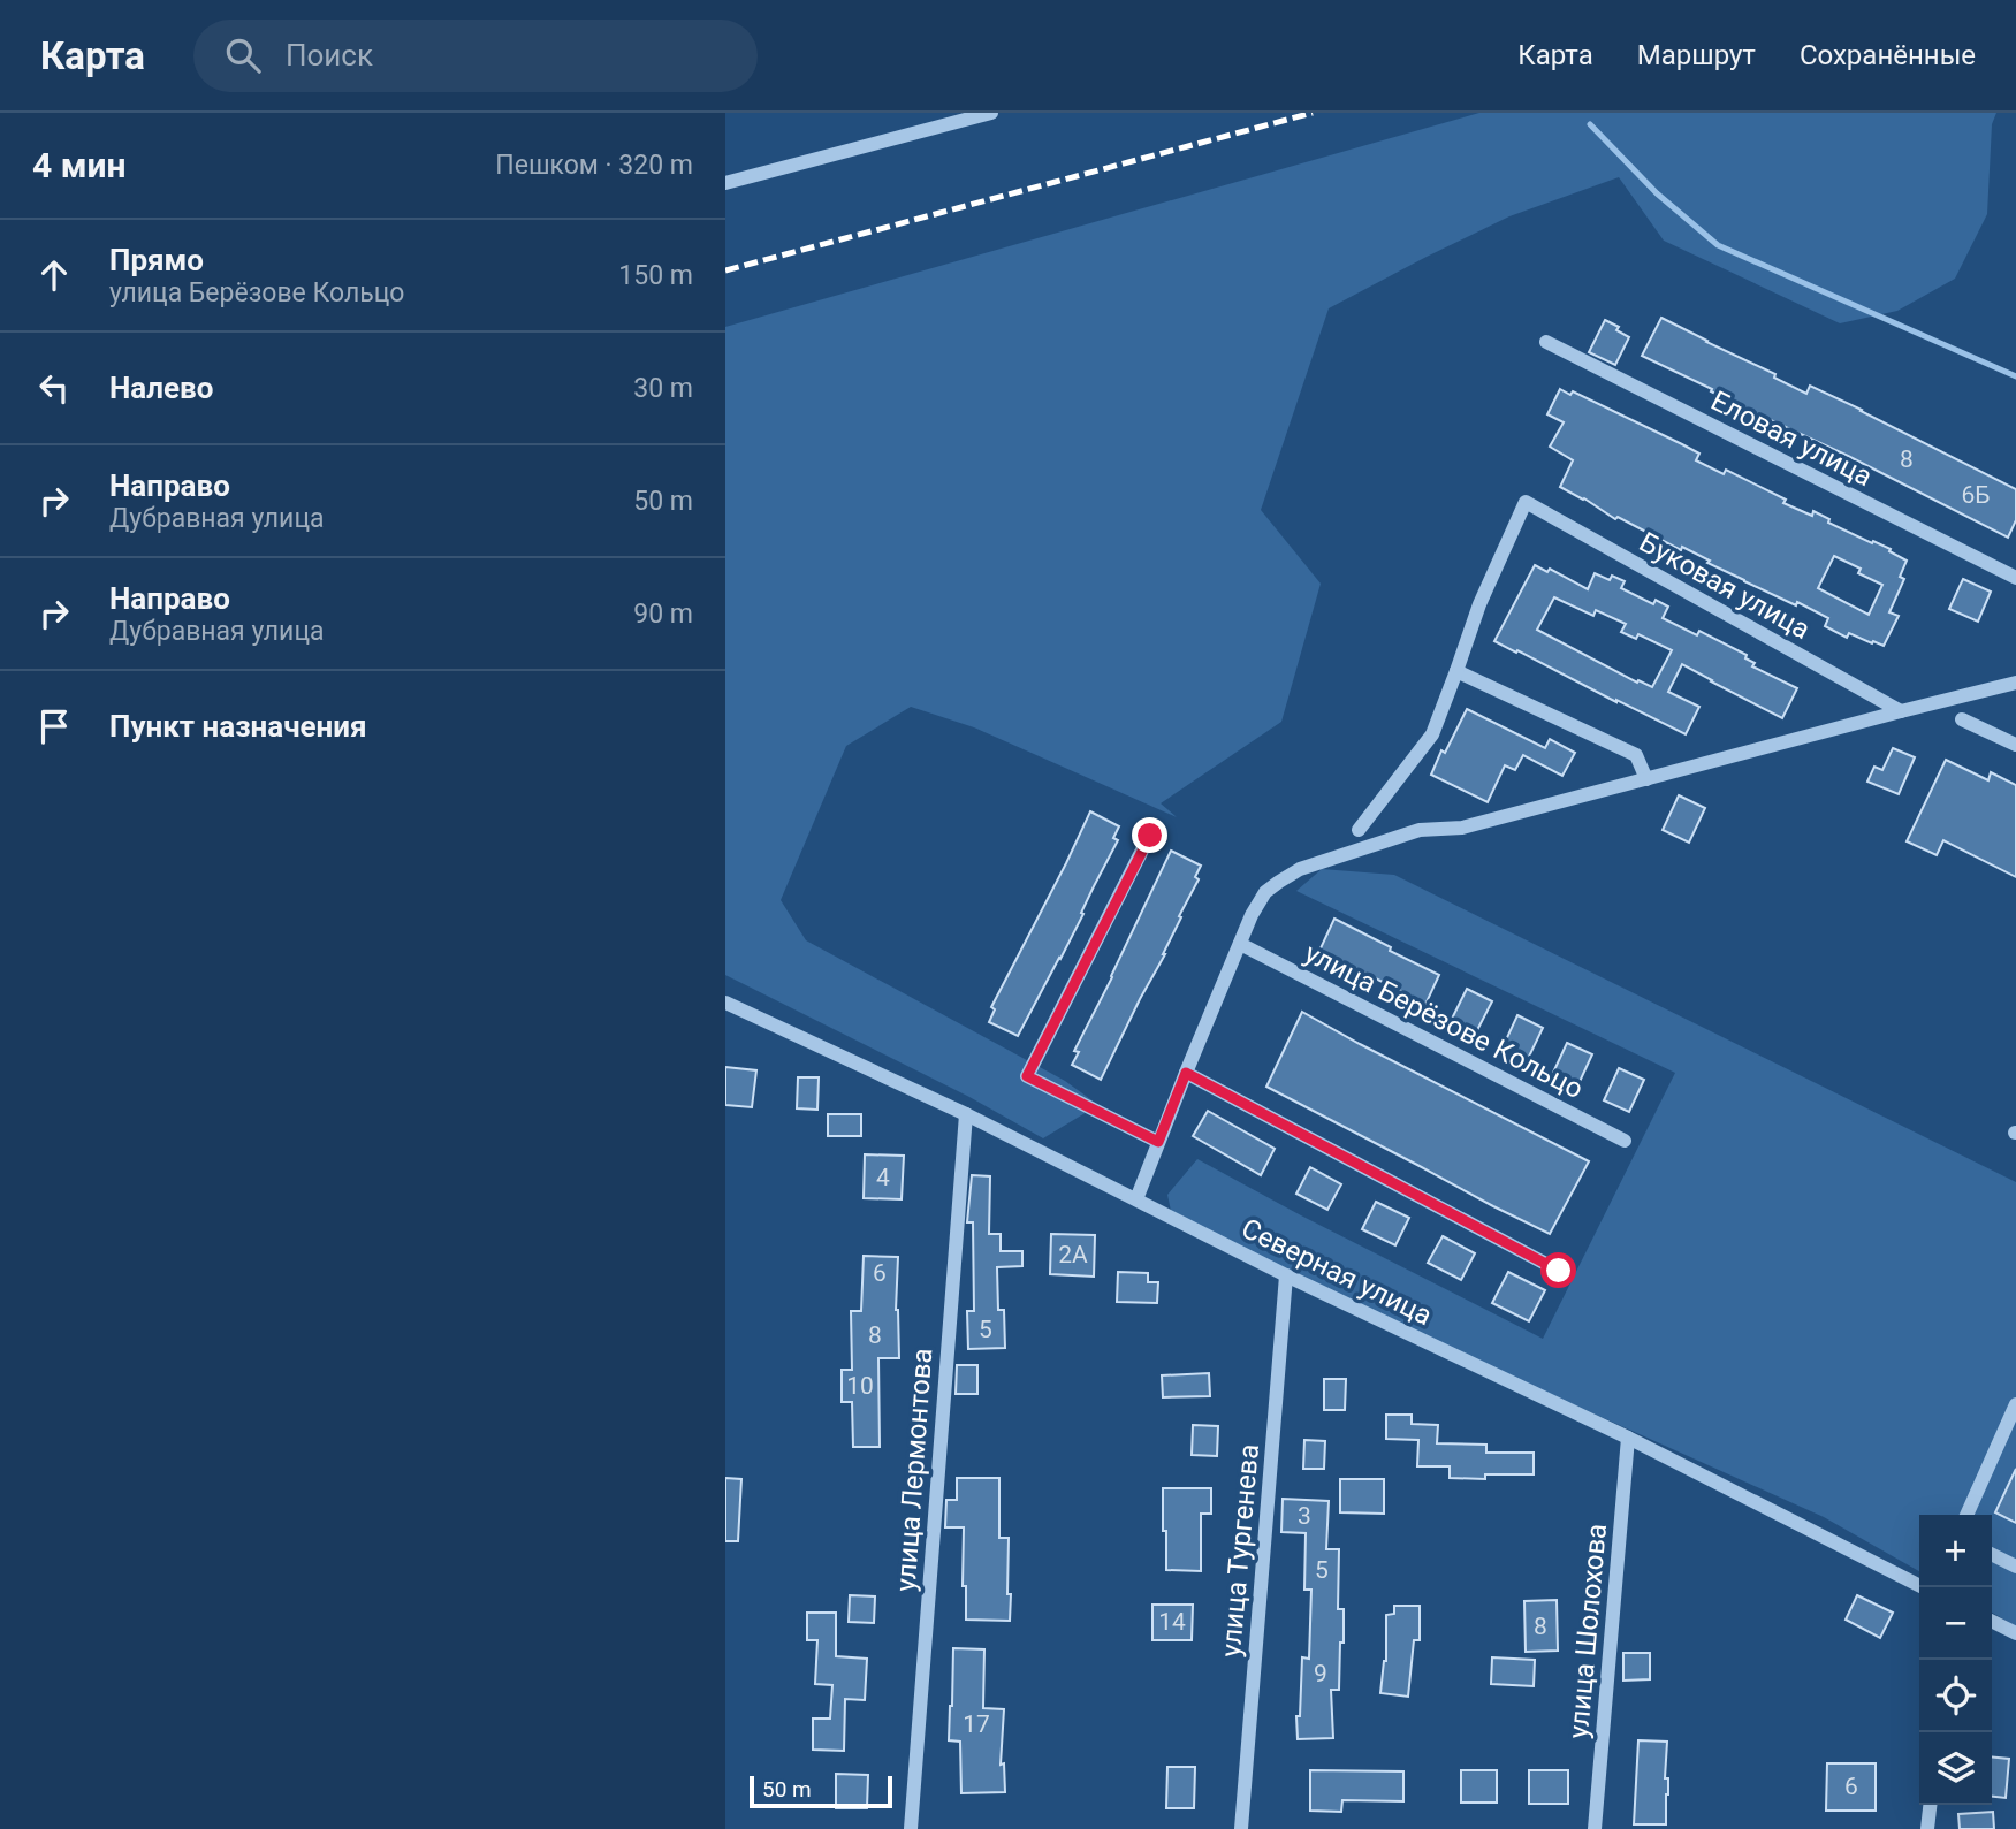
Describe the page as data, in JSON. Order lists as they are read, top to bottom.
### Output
{
  "streets": {
    "street": [
      "Еловая улица",
      "Буковая улица",
      "улица Берёзове Кольцо",
      "Северная улица",
      "улица Лермонтова",
      "улица Тургенева",
      "улица Шолохова"
    ]
  },
  "crossings": [
    ["Северная улица", "улица Лермонтова"],
    ["Северная улица", "улица Тургенева"],
    ["Северная улица", "улица Шолохова"]
  ],
  "house_numbers": [
    "8",
    "6Б",
    "4",
    "2А",
    "6",
    "5",
    "8",
    "10",
    "3",
    "5",
    "14",
    "8",
    "9",
    "17",
    "6"
  ],
  "scale_bar": "50 m",
  "page": {
    "header": "Карта",
    "search": "Поиск",
    "nav": ["Карта", "Маршрут", "Сохранённые"],
    "heading": ["4 мин", "Пешком · 320 m"],
    "list": [
      ["Прямо", "улица Берёзове Кольцо", "150 m"],
      ["Налево", "30 m"],
      ["Направо", "Дубравная улица", "50 m"],
      ["Направо", "Дубравная улица", "90 m"],
      "Пункт назначения"
    ],
    "map_buttons": ["+", "−"],
    "scale": "50 m"
  }
}
